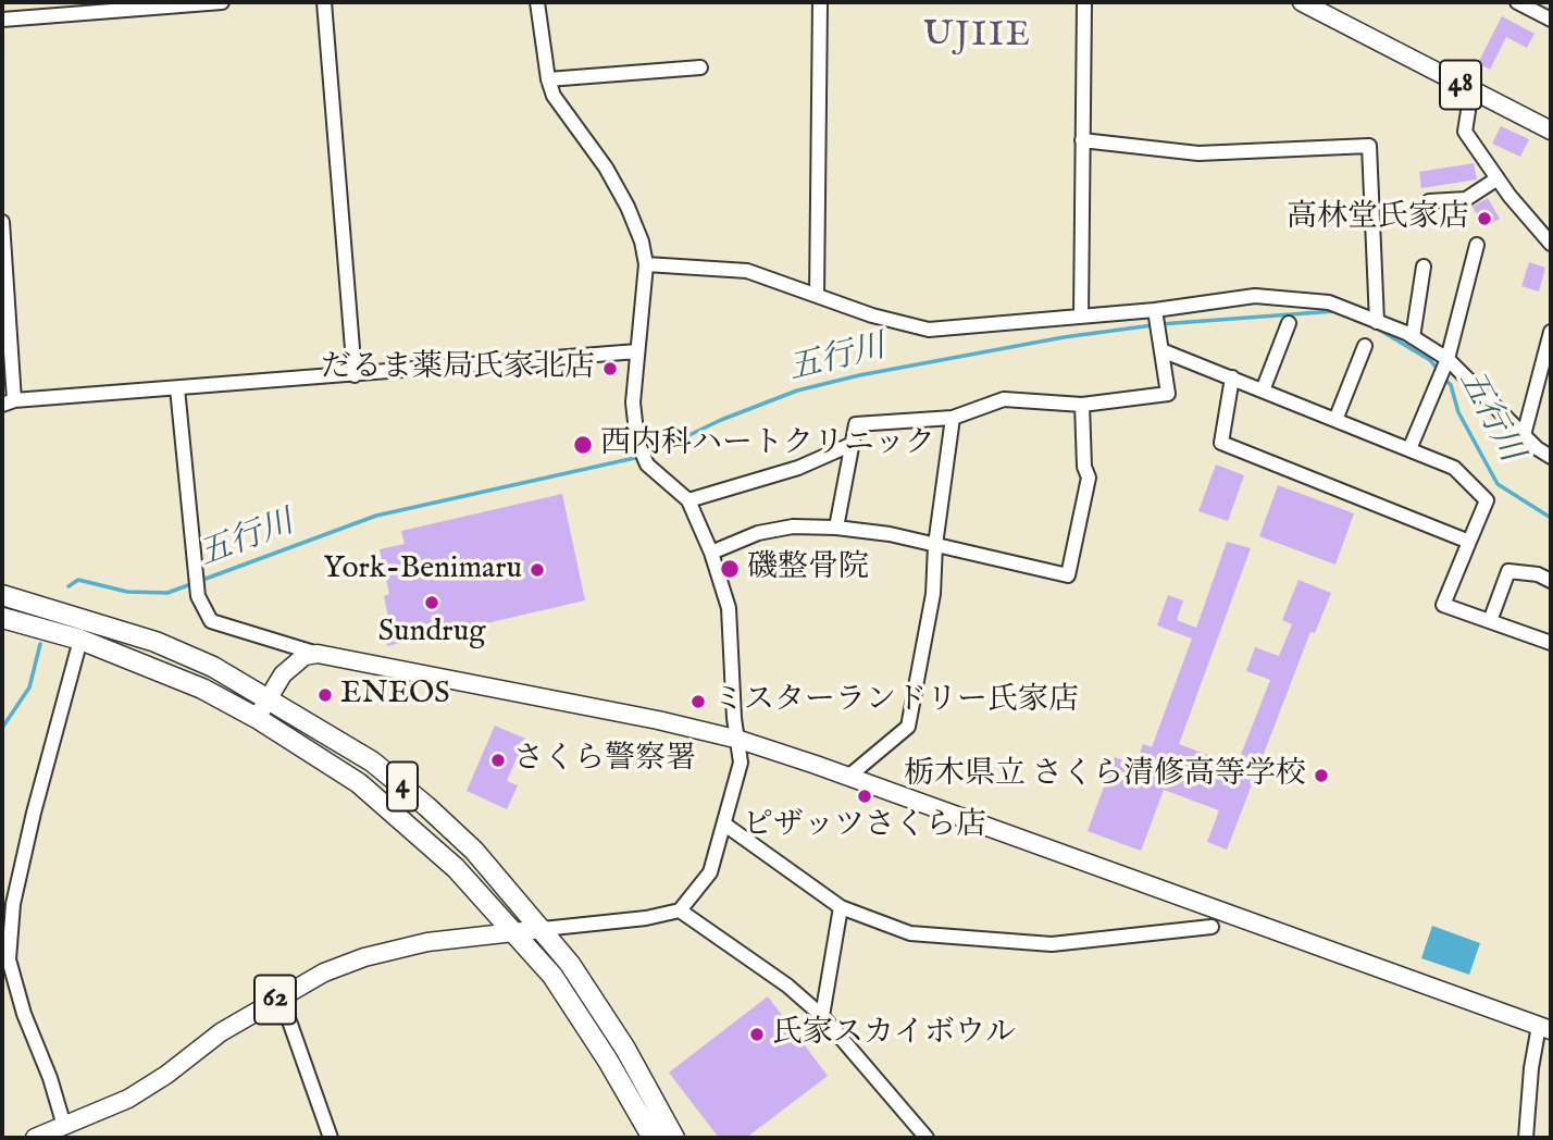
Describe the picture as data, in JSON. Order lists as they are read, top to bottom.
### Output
{
  "streets": {
    "highway": ["4"],
    "main road": ["48", "62"]
  },
  "crossings": [
    ["4", "62"]
  ],
  "districts": ["UJIIE"],
  "water": ["五行川"],
  "places": [
    "高林堂氏家店",
    "だるま薬局氏家北店",
    "西内科ハートクリニック",
    "磯整骨院",
    "York-Benimaru",
    "Sundrug",
    "ENEOS",
    "ミスターランドリー氏家店",
    "さくら警察署",
    "栃木県立 さくら清修高等学校",
    "ピザッツさくら店",
    "氏家スカイボウル"
  ]
}
